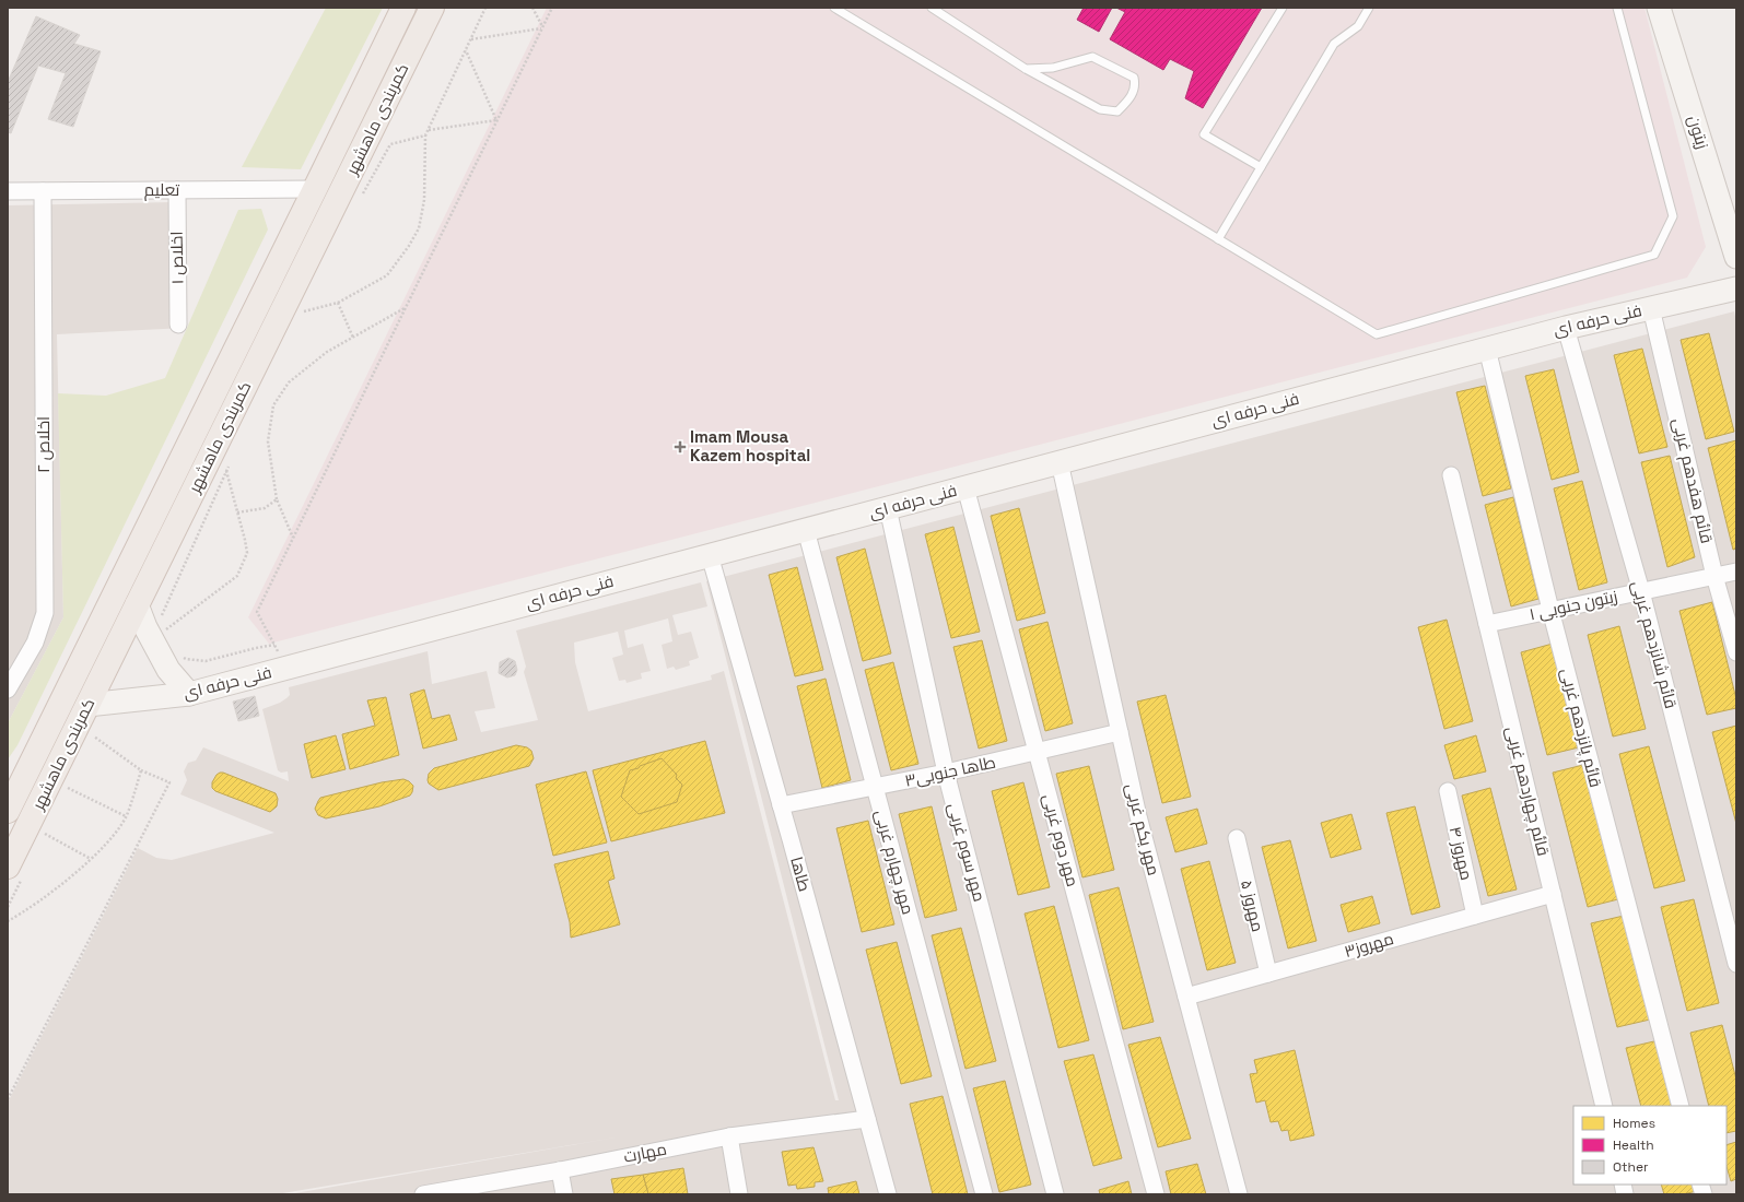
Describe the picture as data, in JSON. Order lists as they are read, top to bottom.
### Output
{
  "streets": {
    "main road": ["کمربندی ماهشهر"],
    "street": [
      "زیتون",
      "تعلیم",
      "اخلاص ۱",
      "فنی حرفه ای",
      "اخلاص ۲",
      "قائم هفدهم غربی",
      "زیتون جنوبی ۱",
      "قائم شانزدهم غربی",
      "قائم پانزدهم غربی",
      "طاها جنوبی۳",
      "قائم چهاردهم غربی",
      "مهر یکم غربی",
      "مهر دوم غربی",
      "مهر سوم غربی",
      "مهروز ۴",
      "مهر چهارم غربی",
      "طاها",
      "مهروز ۵",
      "مهروز۳",
      "مهارت"
    ]
  },
  "crossings": [
    ["کمربندی ماهشهر", "تعلیم"],
    ["کمربندی ماهشهر", "فنی حرفه ای"],
    ["تعلیم", "اخلاص ۱"],
    ["تعلیم", "اخلاص ۲"],
    ["فنی حرفه ای", "قائم هفدهم غربی"],
    ["فنی حرفه ای", "قائم شانزدهم غربی"],
    ["فنی حرفه ای", "قائم پانزدهم غربی"],
    ["فنی حرفه ای", "مهر یکم غربی"],
    ["فنی حرفه ای", "مهر دوم غربی"],
    ["فنی حرفه ای", "مهر سوم غربی"],
    ["فنی حرفه ای", "مهر چهارم غربی"],
    ["فنی حرفه ای", "طاها"],
    ["قائم هفدهم غربی", "زیتون جنوبی ۱"],
    ["زیتون جنوبی ۱", "قائم شانزدهم غربی"],
    ["زیتون جنوبی ۱", "قائم پانزدهم غربی"],
    ["زیتون جنوبی ۱", "قائم چهاردهم غربی"],
    ["طاها جنوبی۳", "مهر یکم غربی"],
    ["طاها جنوبی۳", "مهر دوم غربی"],
    ["طاها جنوبی۳", "مهر سوم غربی"],
    ["طاها جنوبی۳", "مهر چهارم غربی"],
    ["طاها جنوبی۳", "طاها"],
    ["قائم چهاردهم غربی", "مهروز۳"],
    ["مهر یکم غربی", "مهروز۳"],
    ["مهروز ۴", "مهروز۳"],
    ["طاها", "مهارت"],
    ["مهروز ۵", "مهروز۳"]
  ],
  "places": {
    "health": ["Imam Mousa Kazem hospital"]
  },
  "legend": ["Homes", "Health", "Other"]
}
